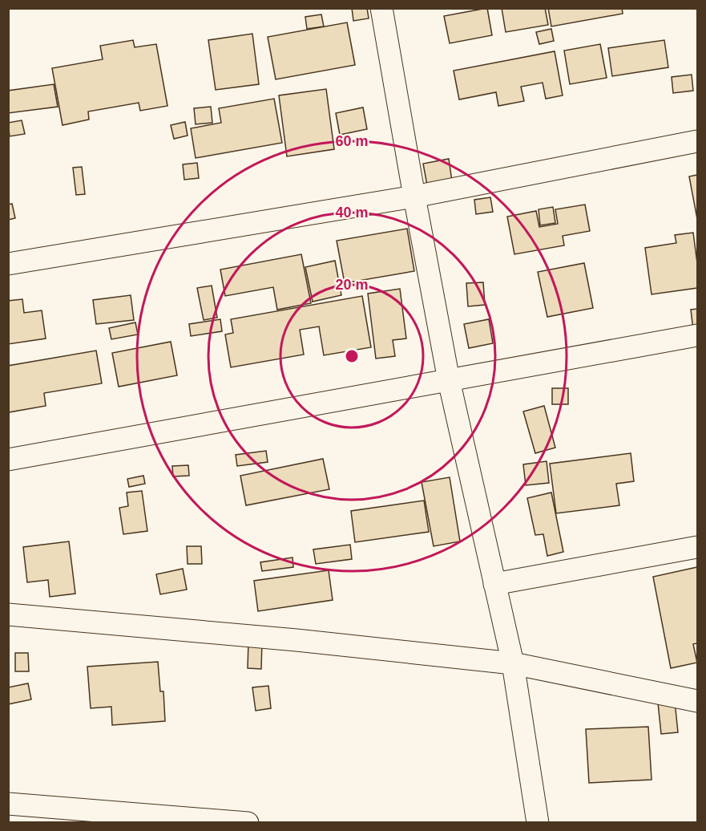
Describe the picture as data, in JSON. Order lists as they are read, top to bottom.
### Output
{
  "rings": ["60 m", "40 m", "20 m"]
}
